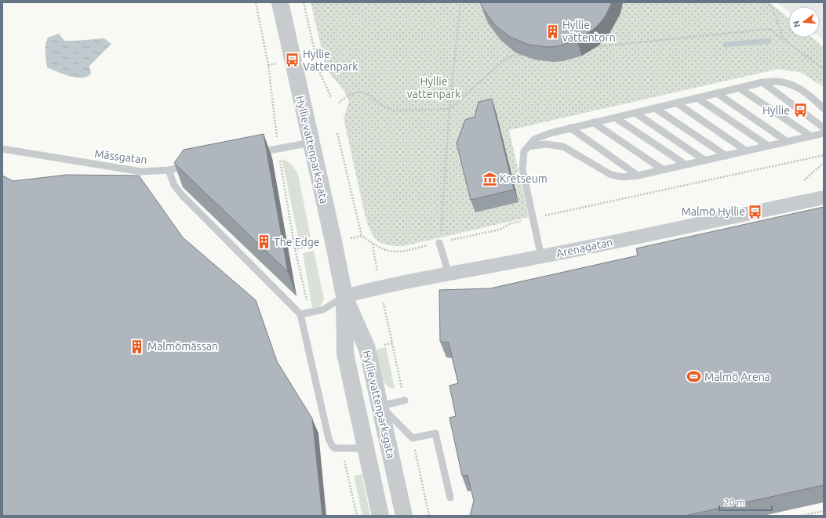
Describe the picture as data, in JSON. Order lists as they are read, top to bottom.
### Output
{
  "streets": {
    "street": ["Hyllie vattenparksgata", "Arenagatan"],
    "lane": ["Mässgatan"]
  },
  "crossings": [
    ["Hyllie vattenparksgata", "Arenagatan"]
  ],
  "parks": ["Hyllie vattenpark"],
  "places": {
    "building": ["Hyllie vattentorn", "The Edge", "Malmömässan"],
    "bus stop": ["Hyllie Vattenpark", "Hyllie", "Malmö Hyllie"],
    "museum": ["Kretseum"],
    "sports": ["Malmö Arena"]
  },
  "scale_bar": "20 m",
  "north": "left"
}
